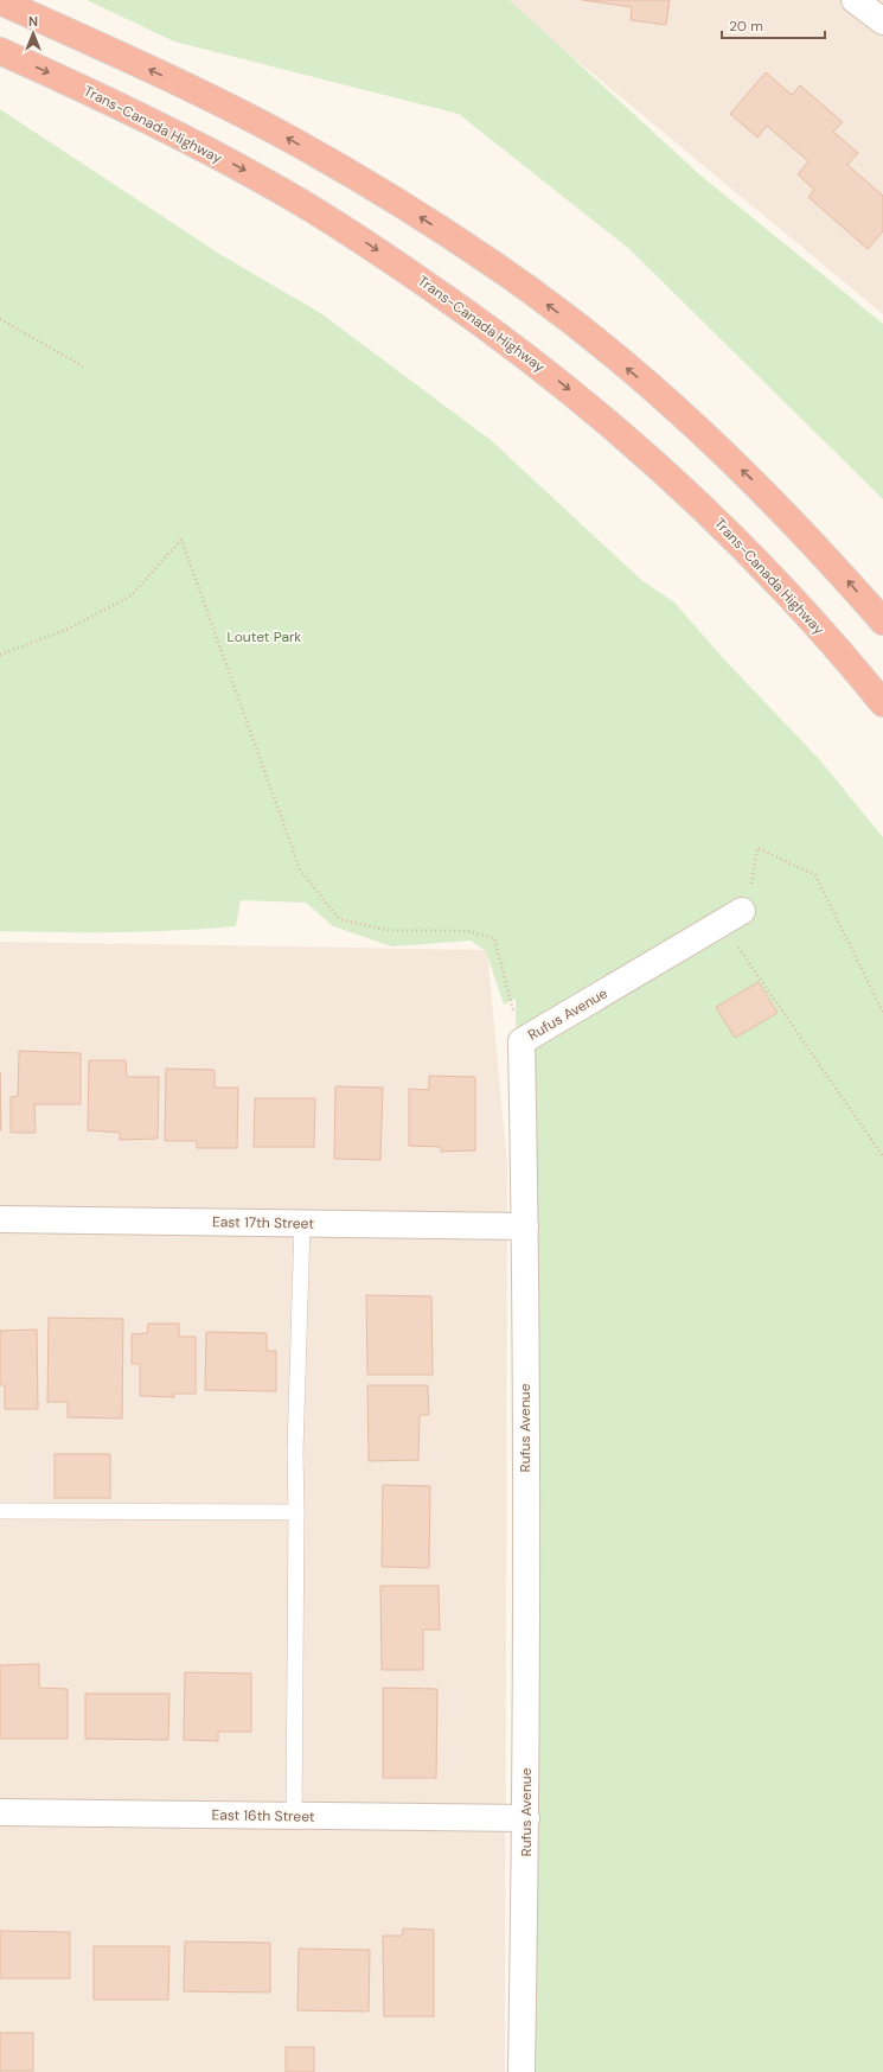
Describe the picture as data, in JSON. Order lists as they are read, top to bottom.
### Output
{
  "streets": {
    "highway": ["Trans-Canada Highway"],
    "street": ["Rufus Avenue", "East 17th Street", "East 16th Street"]
  },
  "crossings": [
    ["Rufus Avenue", "East 17th Street"],
    ["Rufus Avenue", "East 16th Street"]
  ],
  "parks": ["Loutet Park"],
  "scale_bar": "20 m",
  "north": "top"
}
